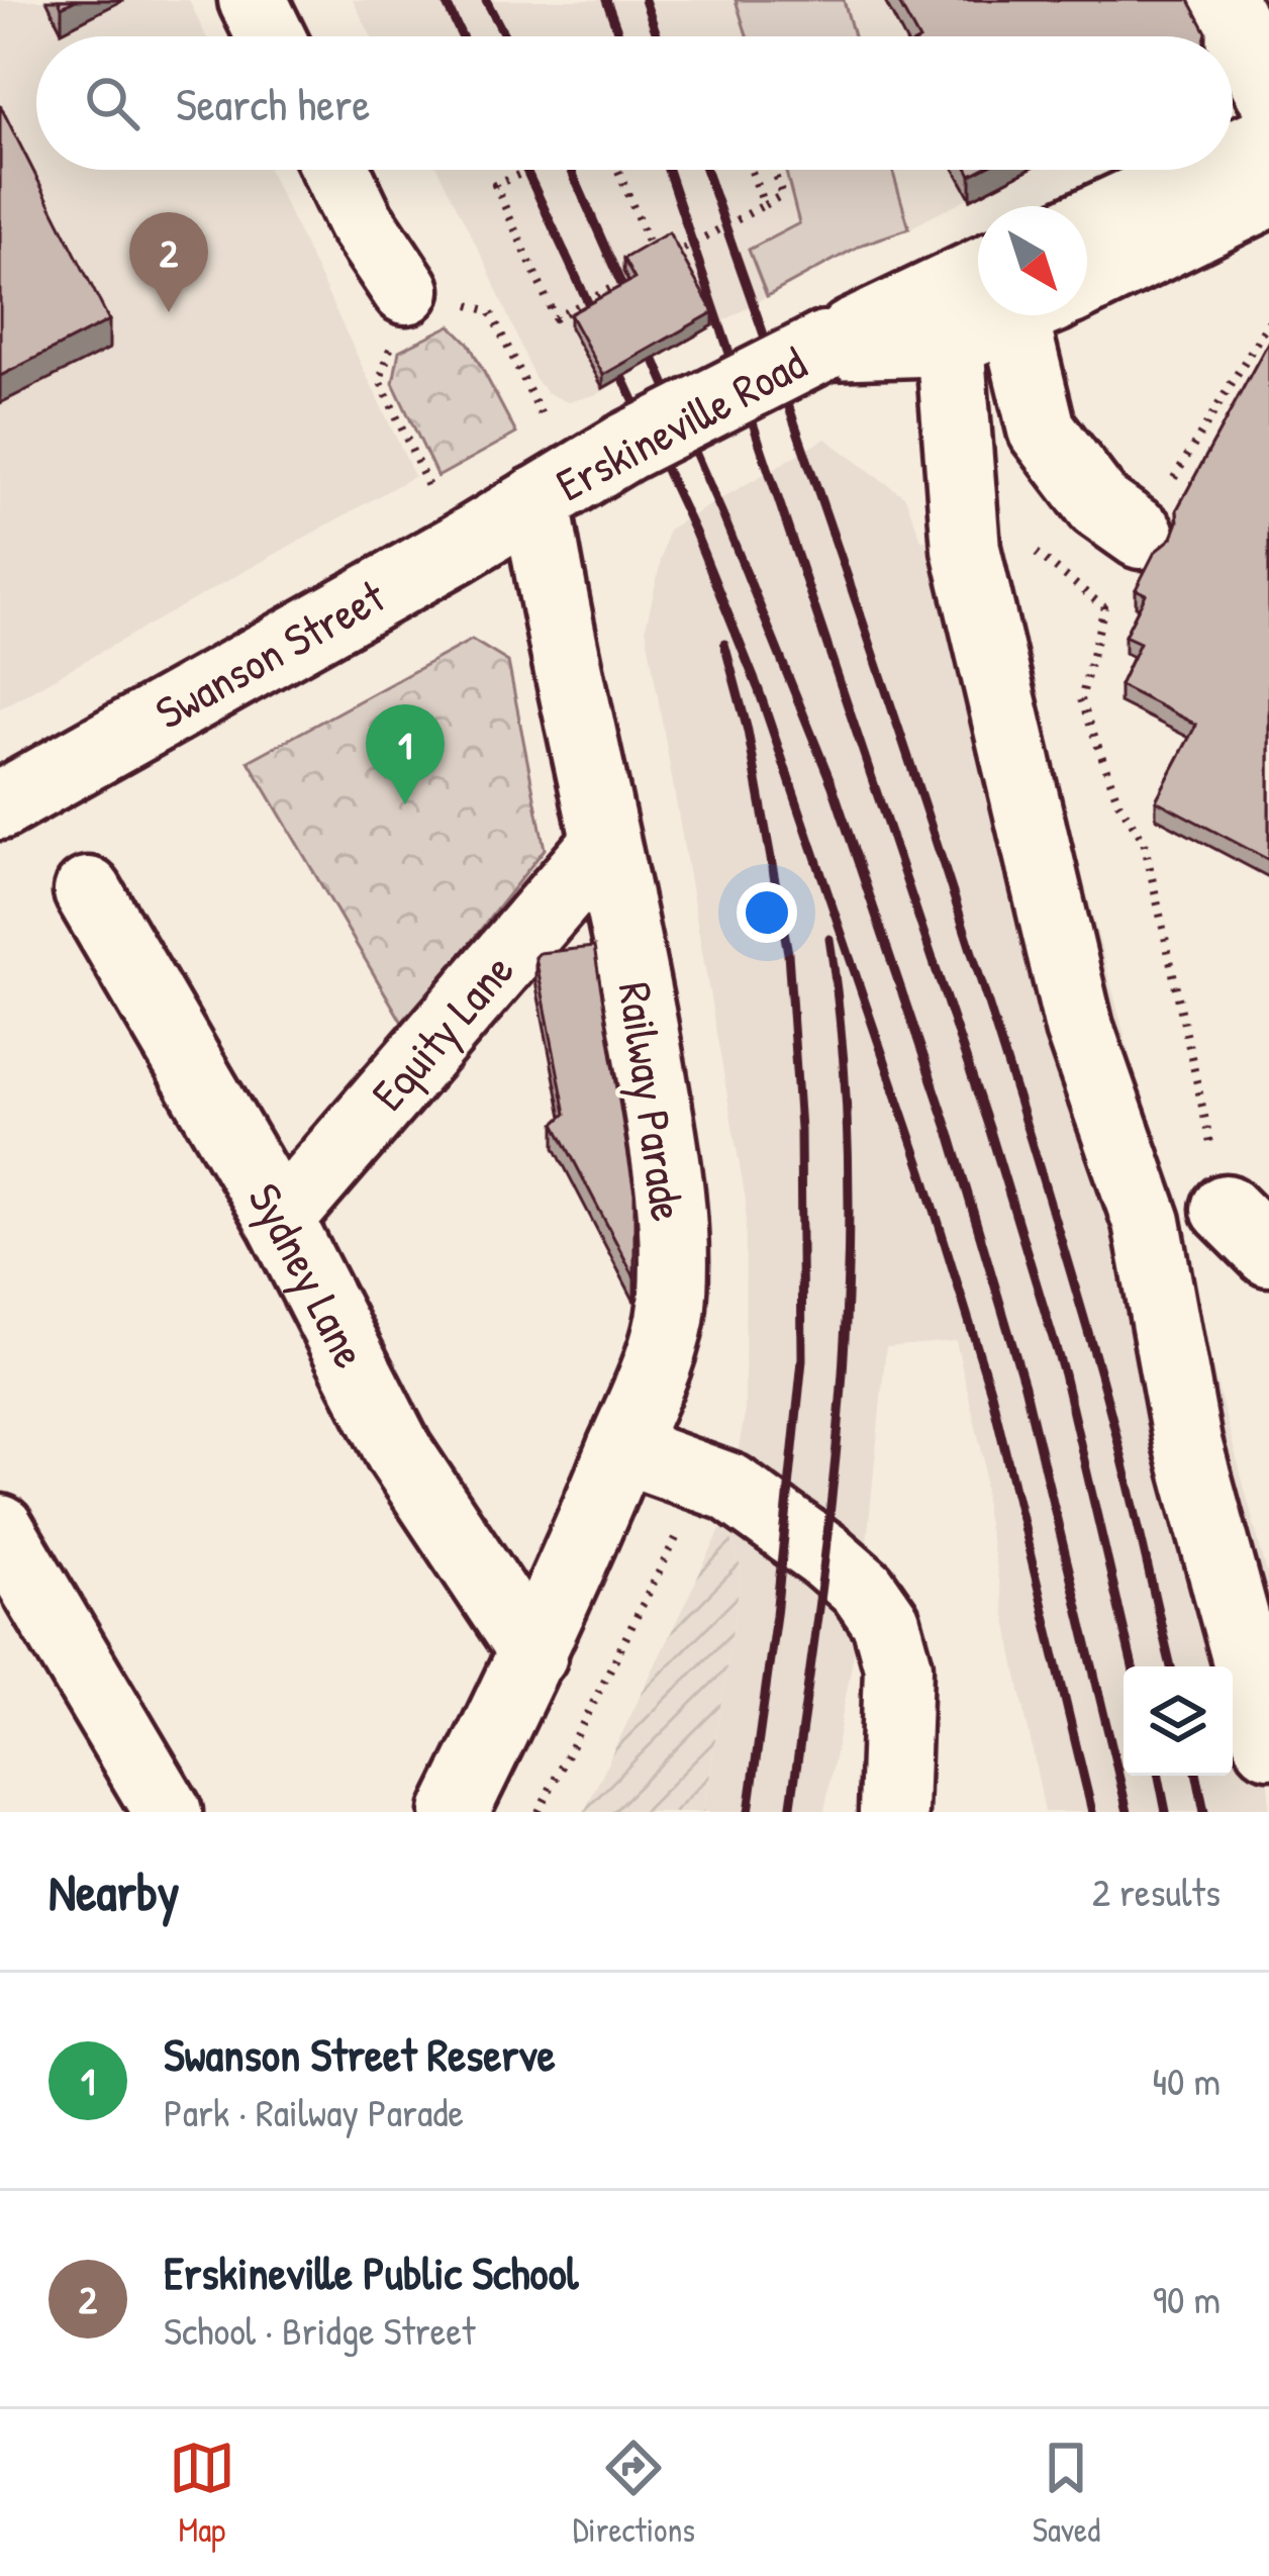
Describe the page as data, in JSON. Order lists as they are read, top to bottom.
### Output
{
  "streets": {
    "street": [
      "Erskineville Road",
      "Swanson Street",
      "Equity Lane",
      "Railway Parade",
      "Sydney Lane"
    ]
  },
  "crossings": [
    ["Erskineville Road", "Swanson Street"],
    ["Erskineville Road", "Railway Parade"],
    ["Swanson Street", "Railway Parade"],
    ["Equity Lane", "Railway Parade"],
    ["Equity Lane", "Sydney Lane"],
    ["Railway Parade", "Sydney Lane"]
  ],
  "north": "bottom right",
  "page": {
    "search": "Search here",
    "pins": ["2", "1"],
    "heading": ["Nearby", "2 results"],
    "list": [
      {
        "mark": "1",
        "name": "Swanson Street Reserve",
        "note": "Park · Railway Parade",
        "value": "40 m"
      },
      {
        "mark": "2",
        "name": "Erskineville Public School",
        "note": "School · Bridge Street",
        "value": "90 m"
      }
    ],
    "nav": ["Map", "Directions", "Saved"]
  }
}
